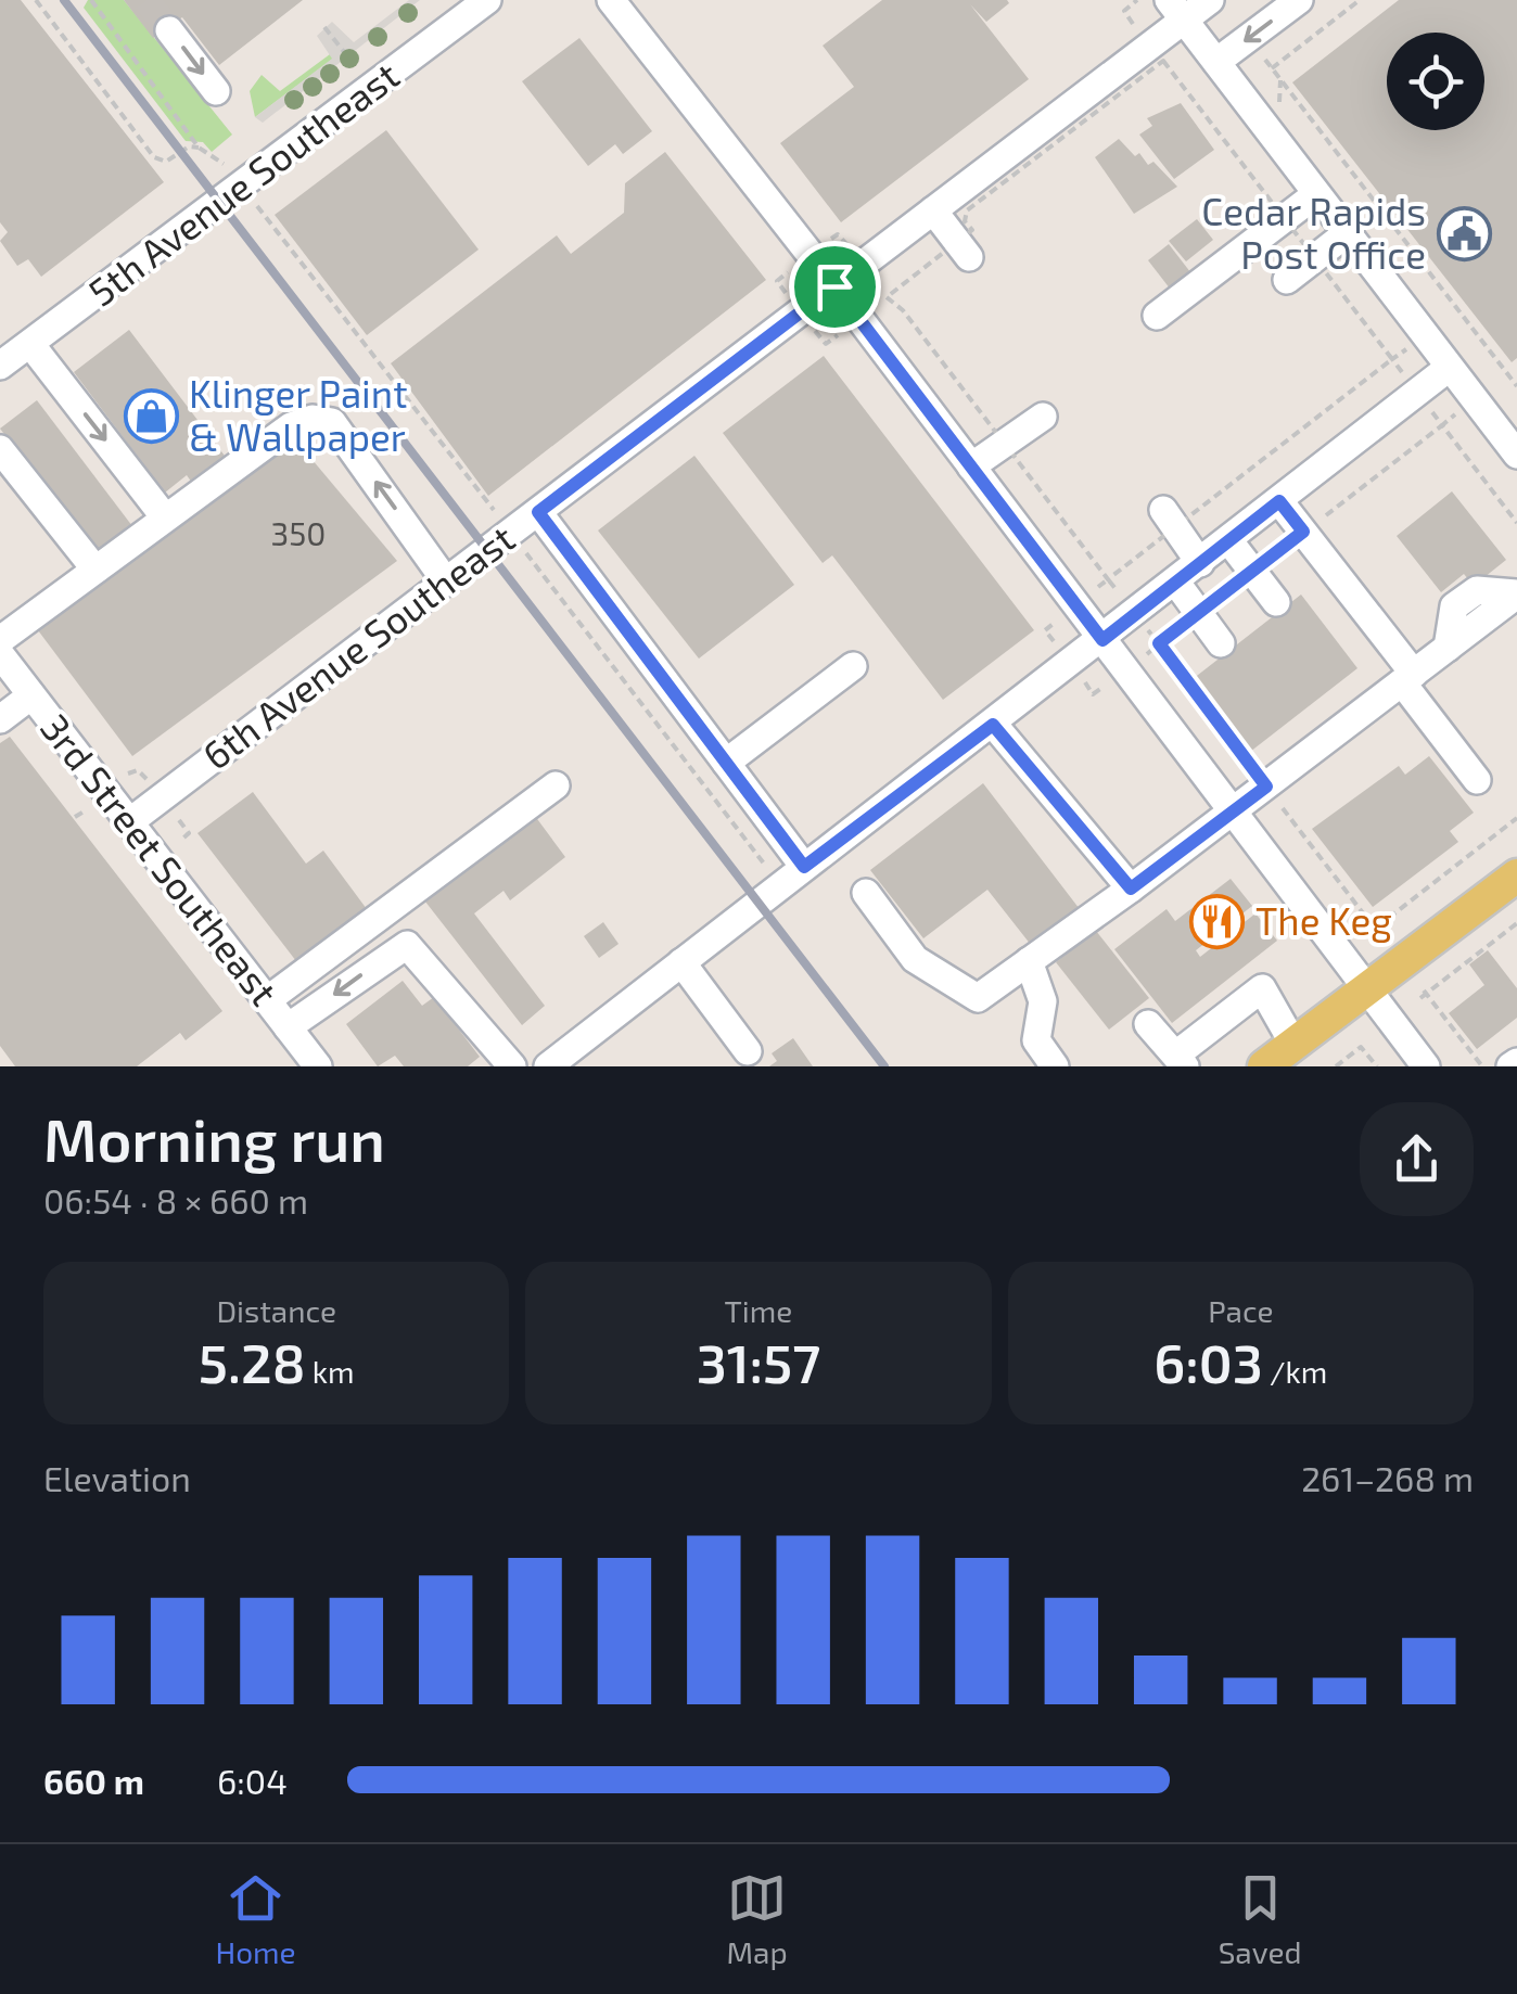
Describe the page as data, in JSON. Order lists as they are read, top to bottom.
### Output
{
  "streets": {
    "street": ["5th Avenue Southeast", "6th Avenue Southeast", "3rd Street Southeast"]
  },
  "crossings": [
    ["6th Avenue Southeast", "3rd Street Southeast"]
  ],
  "places": {
    "public building": ["Cedar Rapids Post Office"],
    "shop": ["Klinger Paint & Wallpaper"],
    "restaurant": ["The Keg"]
  },
  "house_numbers": ["350"],
  "page": {
    "heading": ["Morning run", "06:54 · 8 × 660 m"],
    "stats": [
      ["Distance", "5.28 km"],
      ["Time", "31:57"],
      ["Pace", "6:03 /km"]
    ],
    "chart": ["Elevation", "261–268 m"],
    "list": [
      {
        "name": "660 m",
        "note": "6:04"
      }
    ],
    "tabs": ["Home", "Map", "Saved"]
  }
}
